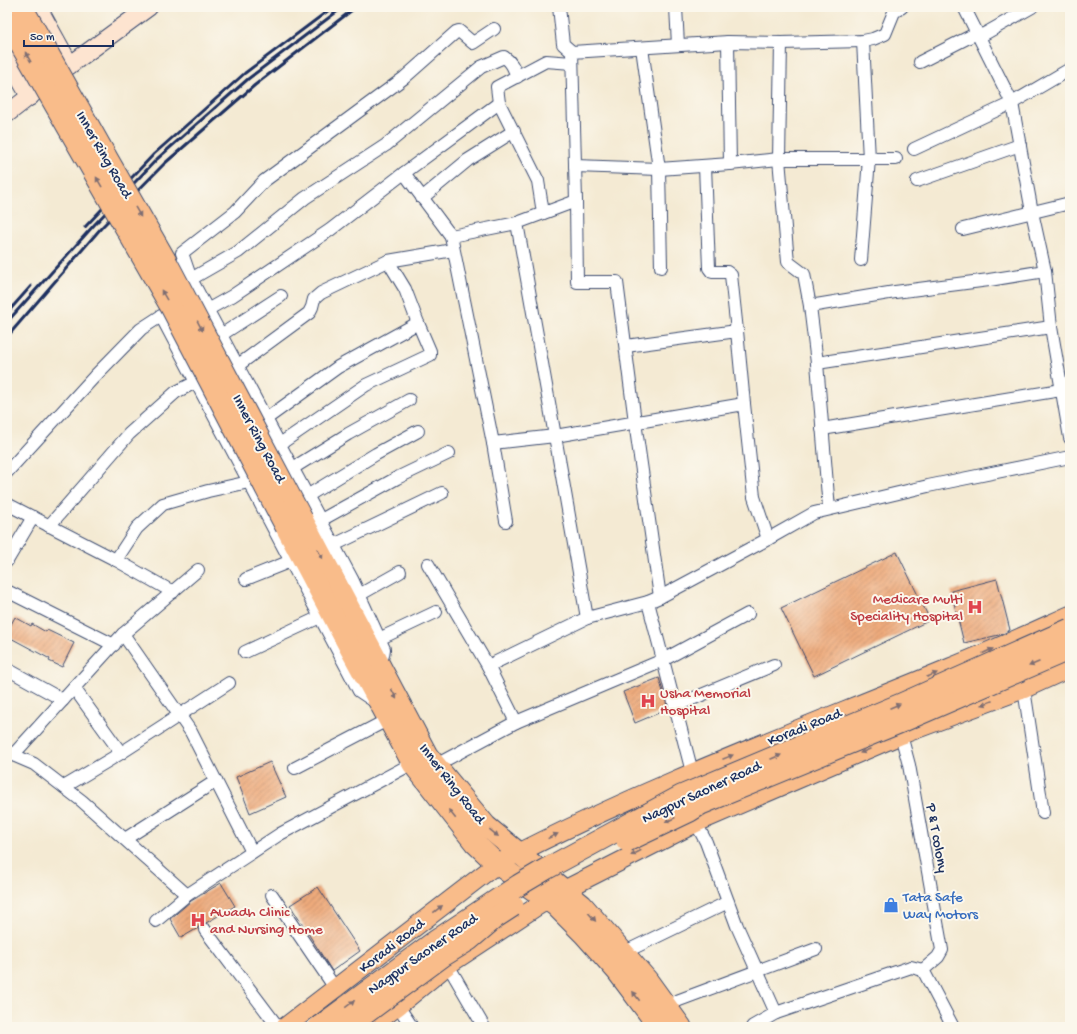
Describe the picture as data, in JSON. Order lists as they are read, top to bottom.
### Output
{
  "streets": {
    "highway": ["Inner Ring Road", "Nagpur Saoner Road"],
    "main road": ["Koradi Road"],
    "street": ["P & T colony"]
  },
  "crossings": [
    ["Inner Ring Road", "Koradi Road"]
  ],
  "places": {
    "hospital": ["Medicare Multi Speciality Hospital", "Usha Memorial Hospital", "Awadh Clinic and Nursing Home"],
    "shop": ["Tata Safe Way Motors"]
  },
  "scale_bar": "50 m"
}
